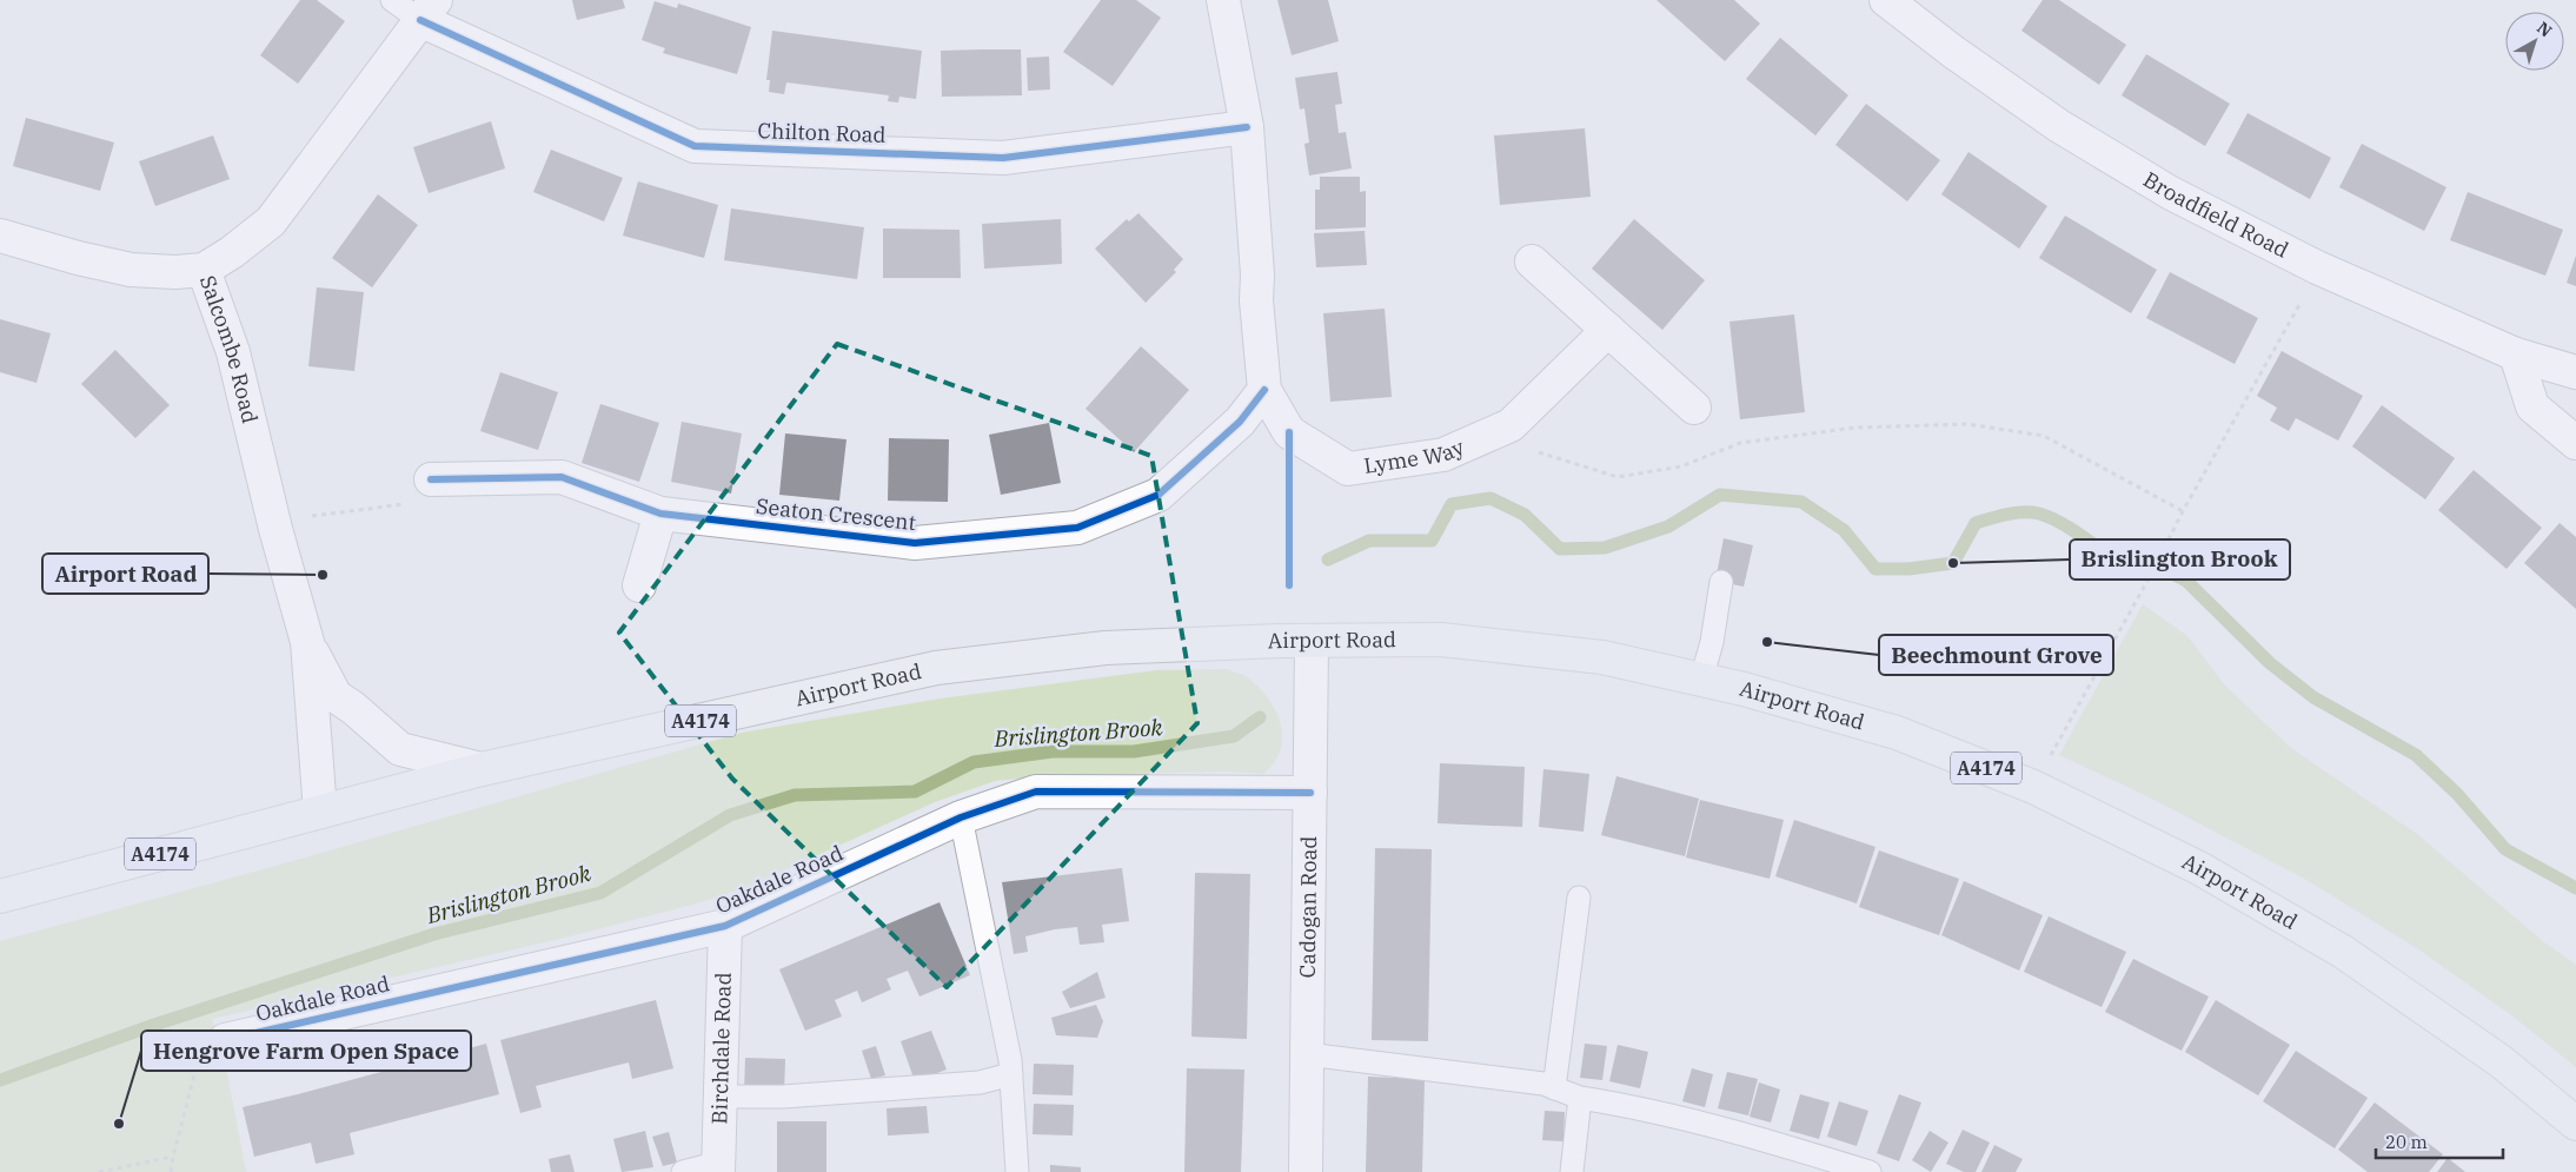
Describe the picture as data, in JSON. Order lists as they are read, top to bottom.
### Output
{
  "streets": {
    "highway": ["Airport Road", "A4174"],
    "street": [
      "Chilton Road",
      "Broadfield Road",
      "Salcombe Road",
      "Lyme Way",
      "Seaton Crescent",
      "Oakdale Road",
      "Cadogan Road",
      "Birchdale Road"
    ]
  },
  "crossings": [
    ["Chilton Road", "Salcombe Road"],
    ["Chilton Road", "Lyme Way"],
    ["Salcombe Road", "Airport Road"],
    ["Lyme Way", "Seaton Crescent"],
    ["Airport Road", "Cadogan Road"],
    ["Oakdale Road", "Cadogan Road"],
    ["Oakdale Road", "Birchdale Road"]
  ],
  "water": ["Brislington Brook"],
  "places": [
    "Brislington Brook",
    "Airport Road",
    "Beechmount Grove",
    "Hengrove Farm Open Space"
  ],
  "scale_bar": "20 m",
  "north": "top right"
}
